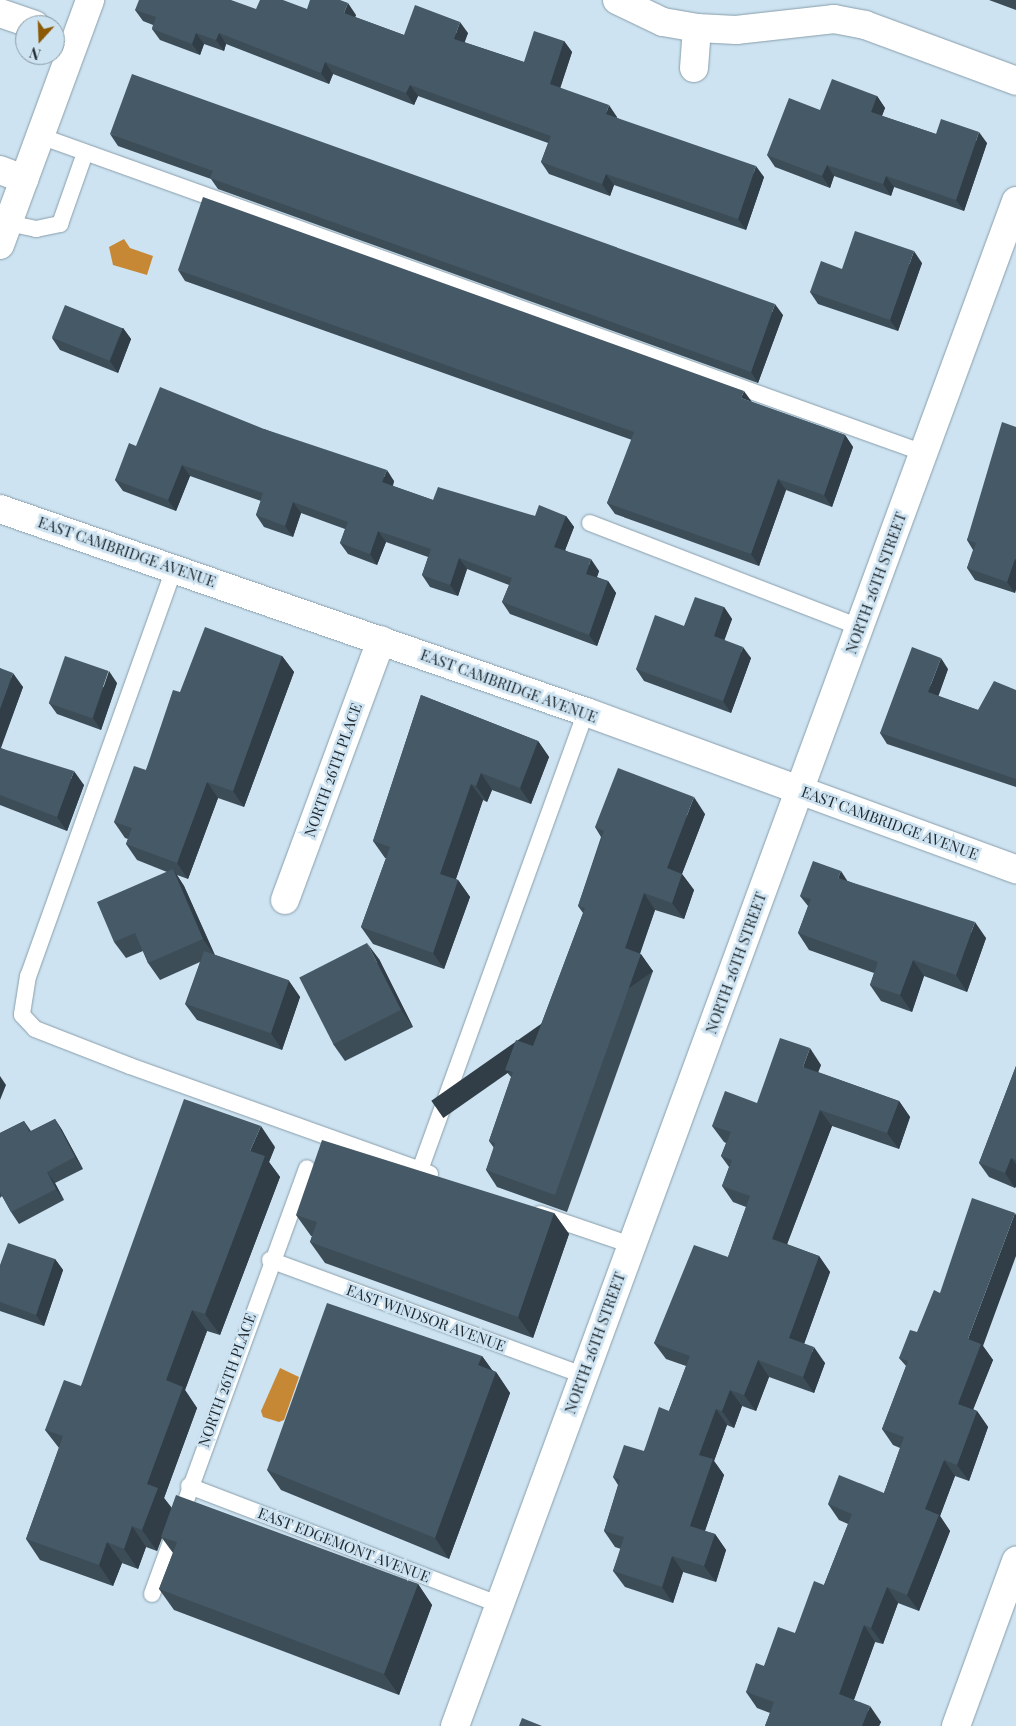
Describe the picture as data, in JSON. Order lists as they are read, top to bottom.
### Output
{
  "streets": {
    "street": ["EAST CAMBRIDGE AVENUE", "NORTH 26TH STREET", "NORTH 26TH PLACE"],
    "lane": ["EAST WINDSOR AVENUE", "EAST EDGEMONT AVENUE"]
  },
  "crossings": [
    ["EAST CAMBRIDGE AVENUE", "NORTH 26TH STREET"],
    ["EAST CAMBRIDGE AVENUE", "NORTH 26TH PLACE"],
    ["NORTH 26TH STREET", "EAST WINDSOR AVENUE"],
    ["NORTH 26TH STREET", "EAST EDGEMONT AVENUE"],
    ["NORTH 26TH PLACE", "EAST WINDSOR AVENUE"],
    ["NORTH 26TH PLACE", "EAST EDGEMONT AVENUE"]
  ],
  "north": "bottom"
}
